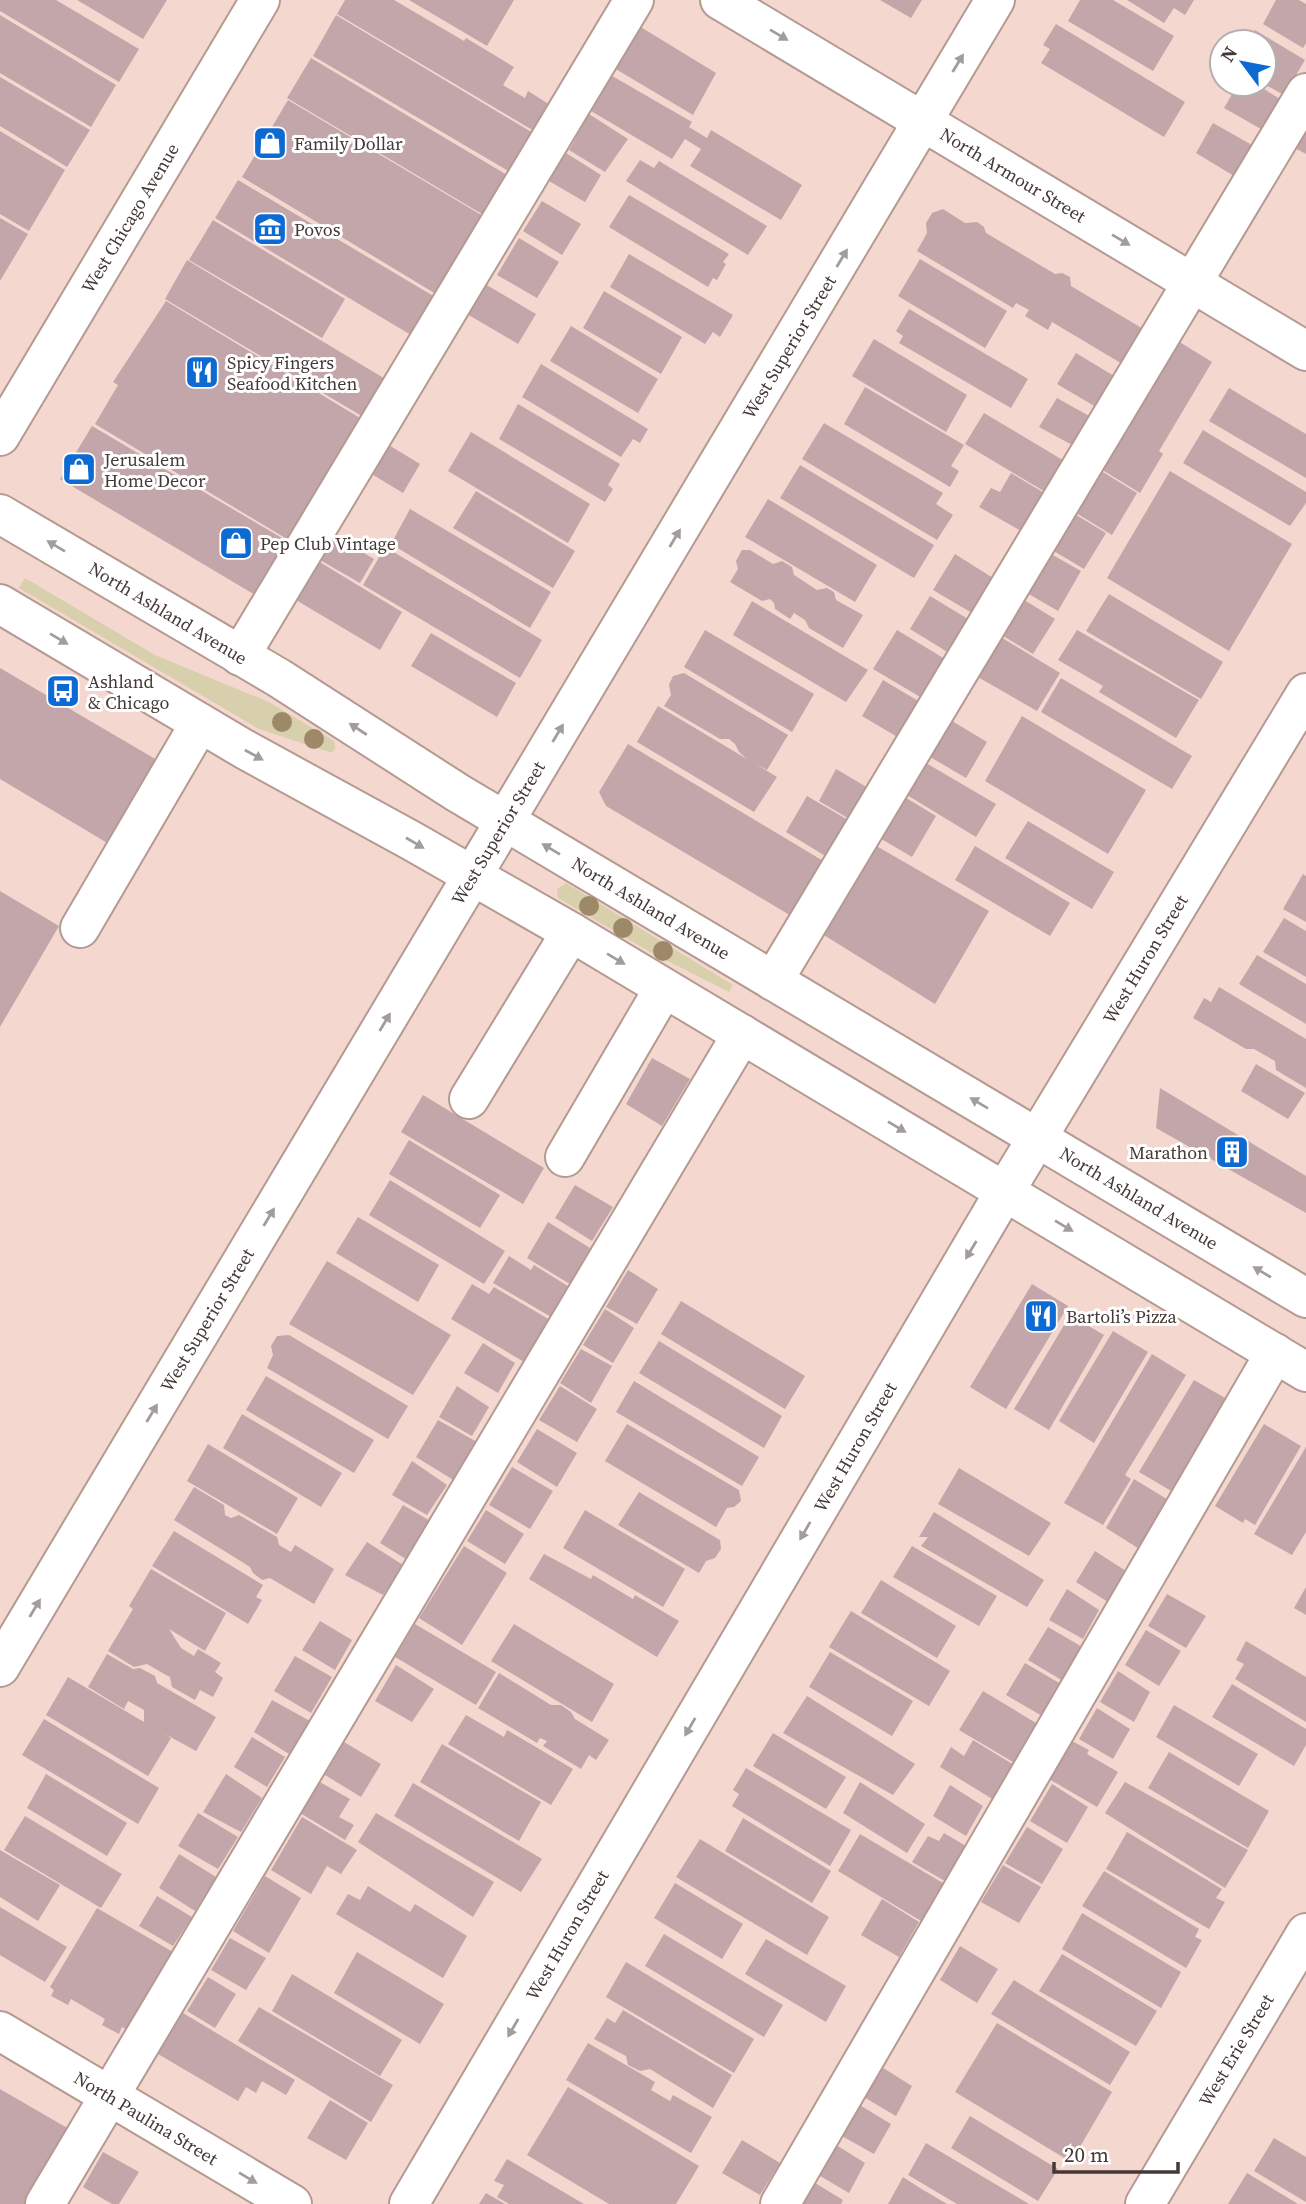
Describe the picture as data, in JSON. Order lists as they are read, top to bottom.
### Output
{
  "streets": {
    "street": [
      "North Armour Street",
      "West Chicago Avenue",
      "West Superior Street",
      "North Ashland Avenue",
      "West Huron Street",
      "West Erie Street",
      "North Paulina Street"
    ]
  },
  "crossings": [
    ["North Armour Street", "West Superior Street"],
    ["West Superior Street", "North Ashland Avenue"],
    ["North Ashland Avenue", "West Huron Street"]
  ],
  "one_way": ["North Armour Street", "North Paulina Street"],
  "places": {
    "shop": ["Family Dollar", "Jerusalem Home Decor", "Pep Club Vintage"],
    "museum": ["Povos"],
    "restaurant": ["Spicy Fingers Seafood Kitchen", "Bartoli’s Pizza"],
    "bus stop": ["Ashland & Chicago"],
    "building": ["Marathon"]
  },
  "scale_bar": "20 m",
  "north": "top left"
}
